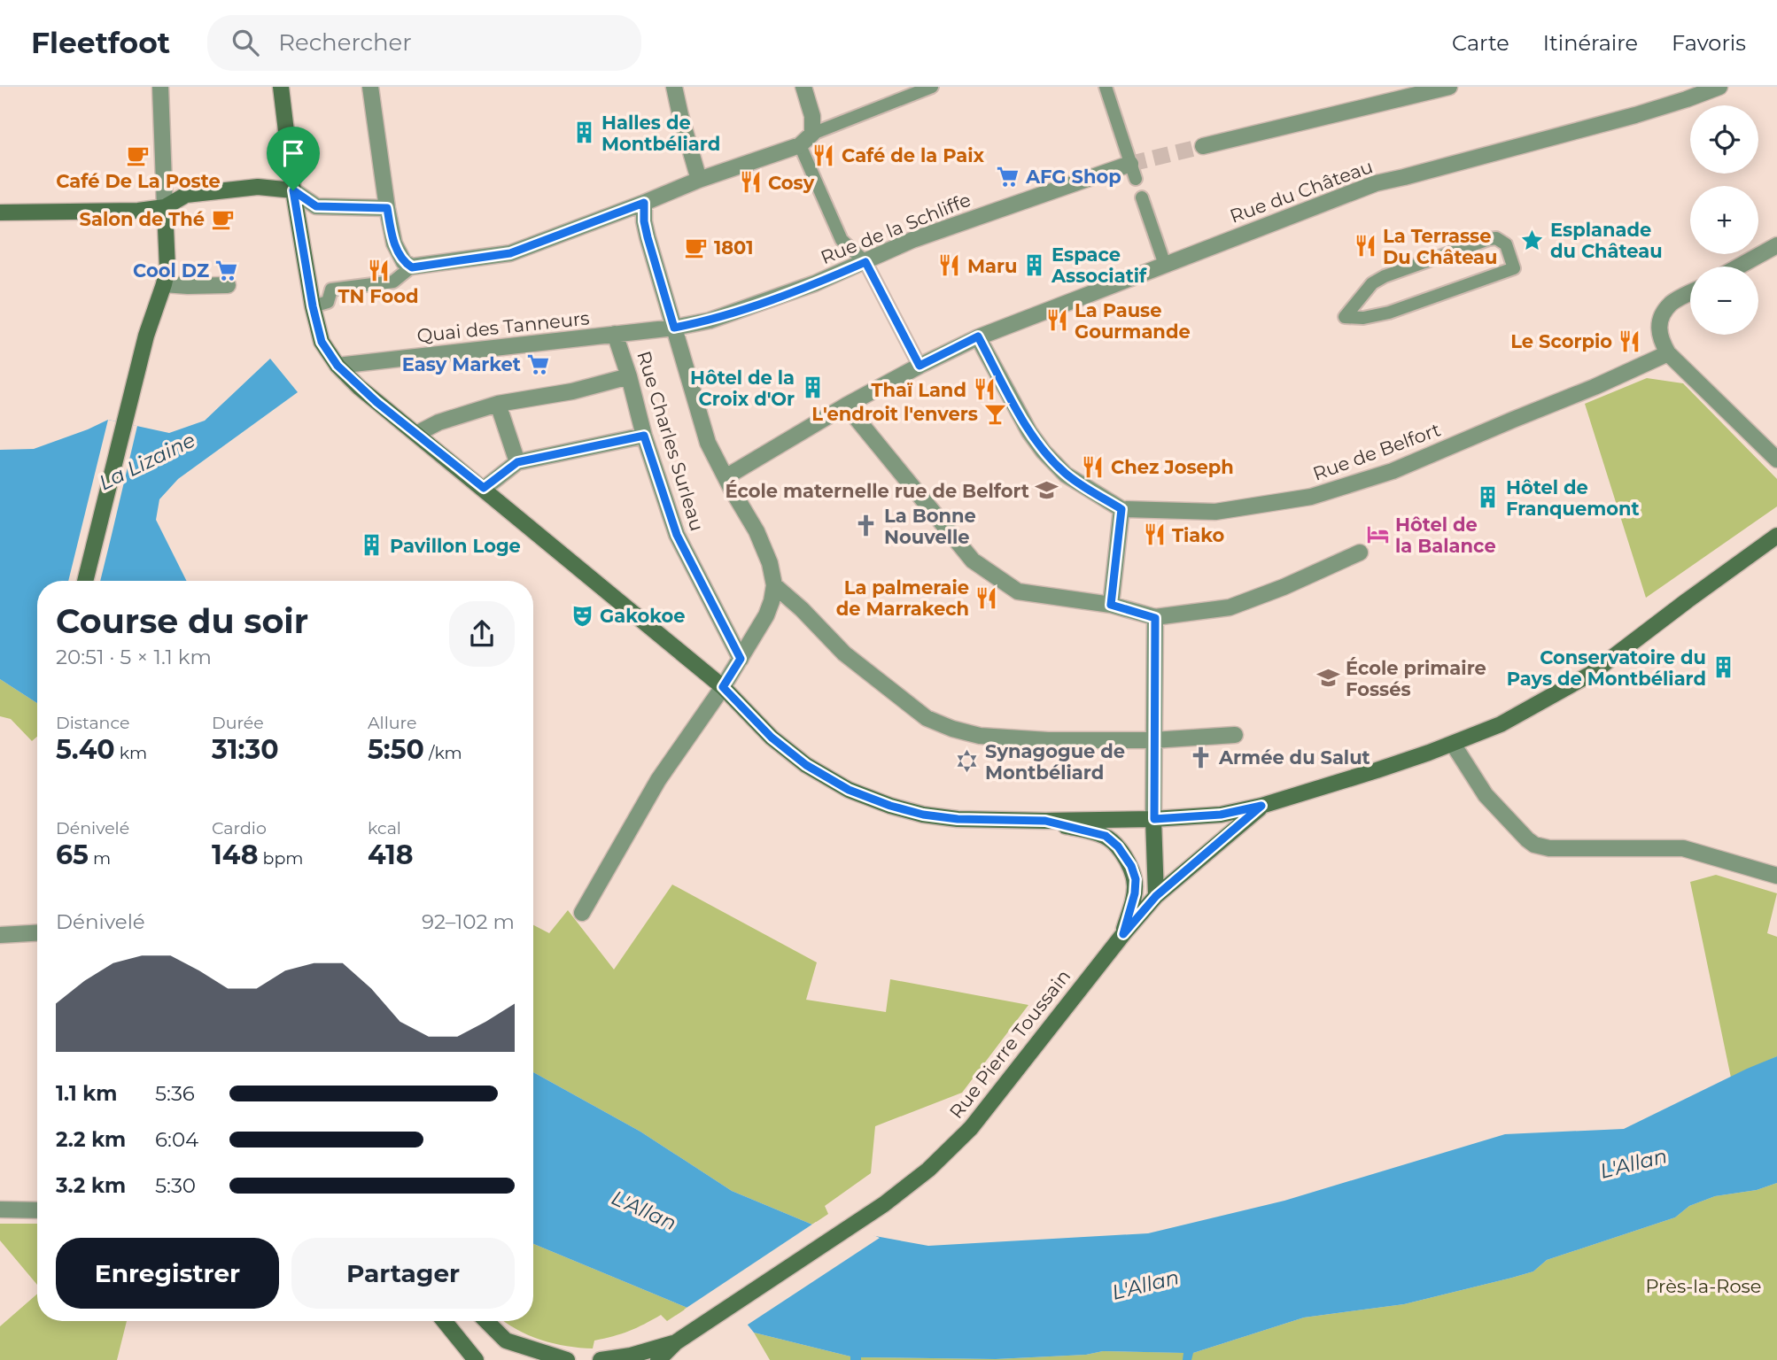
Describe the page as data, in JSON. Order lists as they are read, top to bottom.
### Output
{
  "streets": {
    "main road": ["Rue Pierre Toussain"],
    "street": [
      "Rue du Château",
      "Rue de la Schliffe",
      "Quai des Tanneurs",
      "Rue Charles Surleau",
      "Rue de Belfort"
    ]
  },
  "crossings": [
    ["Rue de la Schliffe", "Quai des Tanneurs"],
    ["Quai des Tanneurs", "Rue Charles Surleau"]
  ],
  "water": ["La Lizaine", "L'Allan"],
  "parks": ["Près-la-Rose"],
  "places": {
    "building": [
      "Halles de Montbéliard",
      "Espace Associatif",
      "Hôtel de la Croix d'Or",
      "Hôtel de Franquemont",
      "Pavillon Loge",
      "Conservatoire du Pays de Montbéliard"
    ],
    "cafe": ["Café De La Poste", "Salon de Thé", "1801"],
    "restaurant": [
      "Café de la Paix",
      "Cosy",
      "La Terrasse Du Château",
      "Maru",
      "TN Food",
      "La Pause Gourmande",
      "Le Scorpio",
      "Thaï Land",
      "Chez Joseph",
      "Tiako",
      "La palmeraie de Marrakech"
    ],
    "supermarket": ["AFG Shop", "Cool DZ", "Easy Market"],
    "place": ["Esplanade du Château"],
    "bar": ["L'endroit l'envers"],
    "school or university": ["École maternelle rue de Belfort", "École primaire Fossés"],
    "church": ["La Bonne Nouvelle", "Armée du Salut"],
    "hotel": ["Hôtel de la Balance"],
    "theatre": ["Gakokoe"],
    "synagogue": ["Synagogue de Montbéliard"]
  },
  "page": {
    "header": "Fleetfoot",
    "search": "Rechercher",
    "nav": ["Carte", "Itinéraire", "Favoris"],
    "map_buttons": ["+", "−"],
    "heading": ["Course du soir", "20:51 · 5 × 1.1 km"],
    "stats": [
      ["Distance", "5.40 km"],
      ["Durée", "31:30"],
      ["Allure", "5:50 /km"],
      ["Dénivelé", "65 m"],
      ["Cardio", "148 bpm"],
      ["kcal", "418"]
    ],
    "chart": ["Dénivelé", "92–102 m"],
    "list": [
      {
        "name": "1.1 km",
        "note": "5:36"
      },
      {
        "name": "2.2 km",
        "note": "6:04"
      },
      {
        "name": "3.2 km",
        "note": "5:30"
      }
    ],
    "buttons": ["Enregistrer", "Partager"]
  }
}
